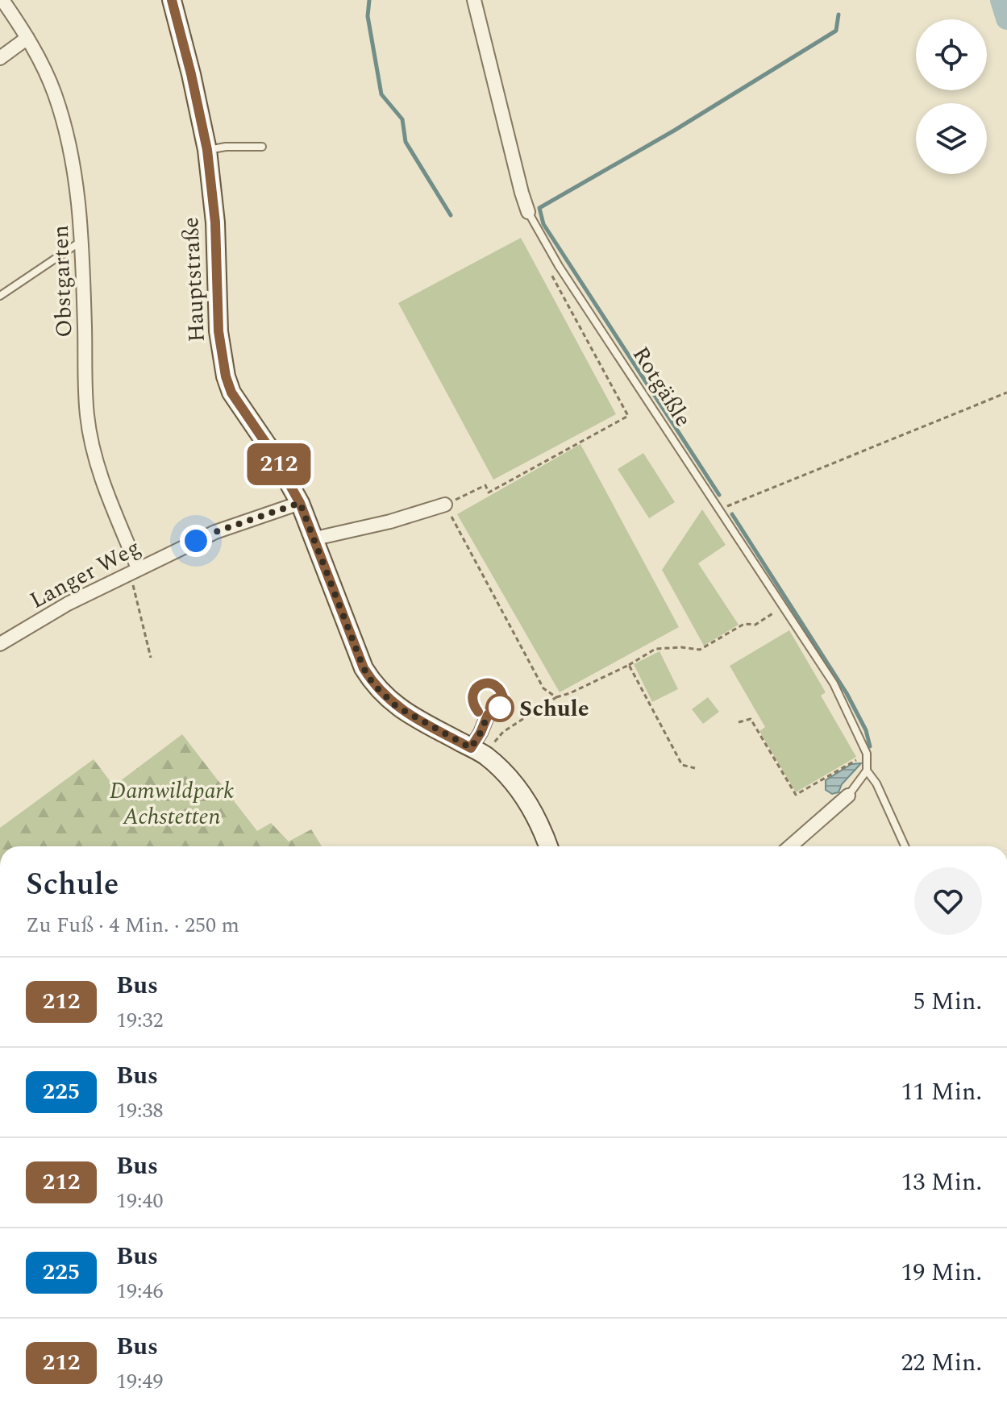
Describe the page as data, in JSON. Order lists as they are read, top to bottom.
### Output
{
  "streets": {
    "street": [
      "Hauptstraße",
      "Obstgarten",
      "Rotgäßle",
      "Langer Weg"
    ]
  },
  "crossings": [
    ["Hauptstraße", "Langer Weg"],
    ["Obstgarten", "Langer Weg"]
  ],
  "parks": ["Damwildpark Achstetten"],
  "places": ["Schule"],
  "lines": ["bus line 212"],
  "page": {
    "on_map": "212",
    "heading": ["Schule", "Zu Fuß · 4 Min. · 250 m"],
    "list": [
      {
        "mark": "212",
        "name": "Bus",
        "note": "19:32",
        "value": "5 Min."
      },
      {
        "mark": "225",
        "name": "Bus",
        "note": "19:38",
        "value": "11 Min."
      },
      {
        "mark": "212",
        "name": "Bus",
        "note": "19:40",
        "value": "13 Min."
      },
      {
        "mark": "225",
        "name": "Bus",
        "note": "19:46",
        "value": "19 Min."
      },
      {
        "mark": "212",
        "name": "Bus",
        "note": "19:49",
        "value": "22 Min."
      }
    ]
  }
}
